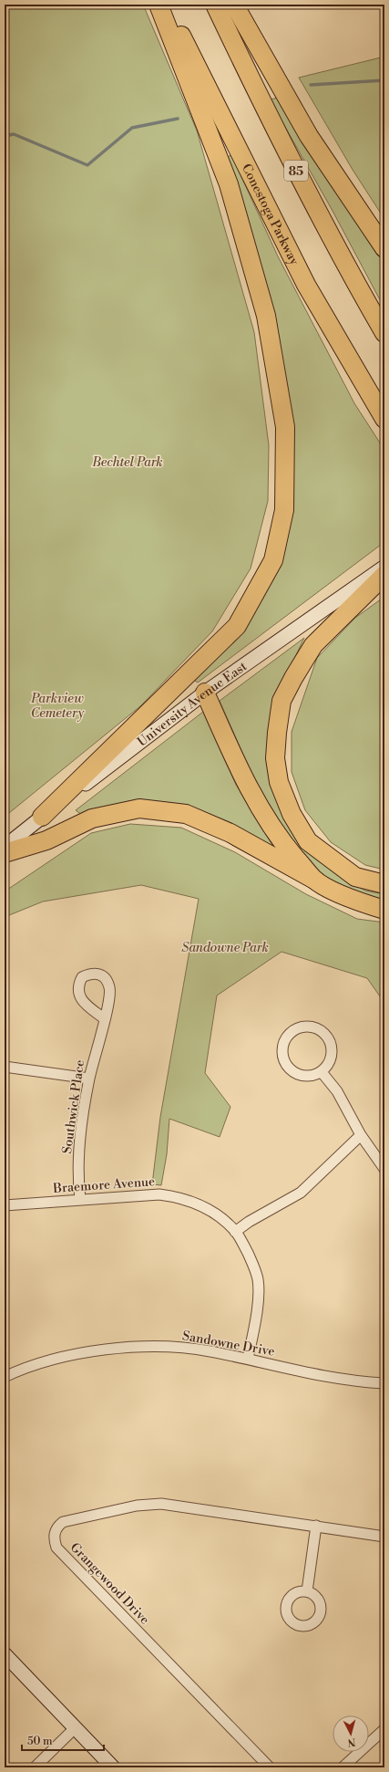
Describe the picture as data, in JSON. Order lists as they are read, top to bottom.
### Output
{
  "streets": {
    "highway": ["85", "Conestoga Parkway"],
    "main road": ["University Avenue East"],
    "street": [
      "Southwick Place",
      "Braemore Avenue",
      "Sandowne Drive",
      "Grangewood Drive"
    ]
  },
  "crossings": [
    ["Southwick Place", "Braemore Avenue"],
    ["Braemore Avenue", "Sandowne Drive"]
  ],
  "parks": ["Bechtel Park", "Parkview Cemetery", "Sandowne Park"],
  "scale_bar": "50 m",
  "north": "bottom"
}
